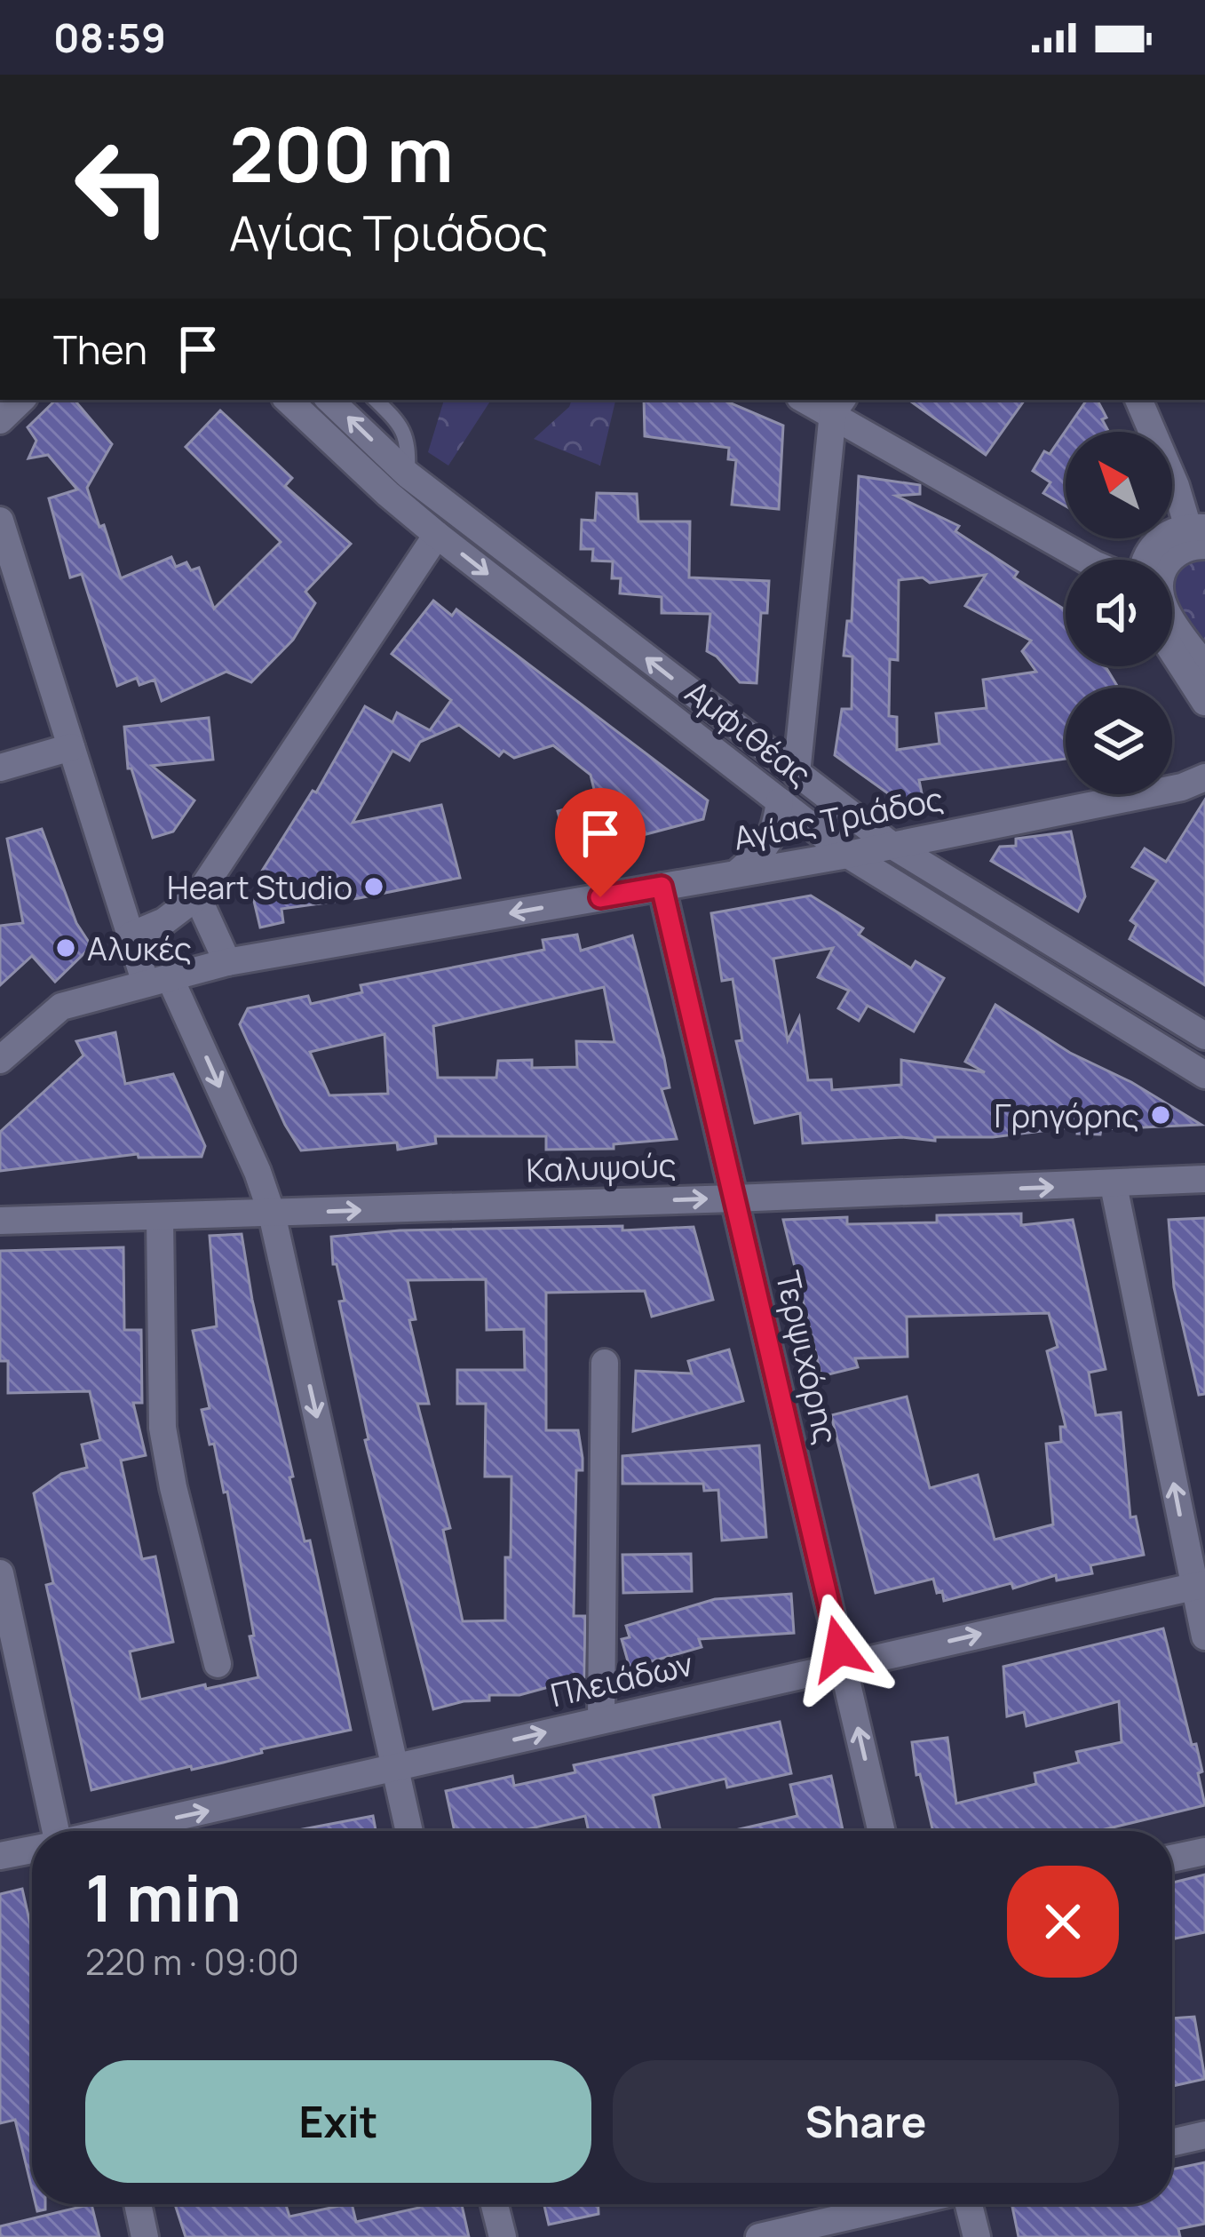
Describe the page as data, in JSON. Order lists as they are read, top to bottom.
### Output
{
  "streets": {
    "street": [
      "Αμφιθέας",
      "Αγίας Τριάδος",
      "Καλυψούς",
      "Τερψιχόρης",
      "Πλειάδων"
    ]
  },
  "crossings": [
    ["Αμφιθέας", "Αγίας Τριάδος"],
    ["Αγίας Τριάδος", "Τερψιχόρης"],
    ["Καλυψούς", "Τερψιχόρης"],
    ["Τερψιχόρης", "Πλειάδων"]
  ],
  "one_way": ["Αγίας Τριάδος", "Καλυψούς", "Πλειάδων"],
  "places": ["Heart Studio", "Αλυκές", "Γρηγόρης"],
  "north": "top left",
  "page": {
    "status": "08:59",
    "turn": ["200 m", "Αγίας Τριάδος"],
    "then": "Then",
    "heading": ["1 min", "220 m · 09:00"],
    "buttons": ["Exit", "Share"]
  }
}
